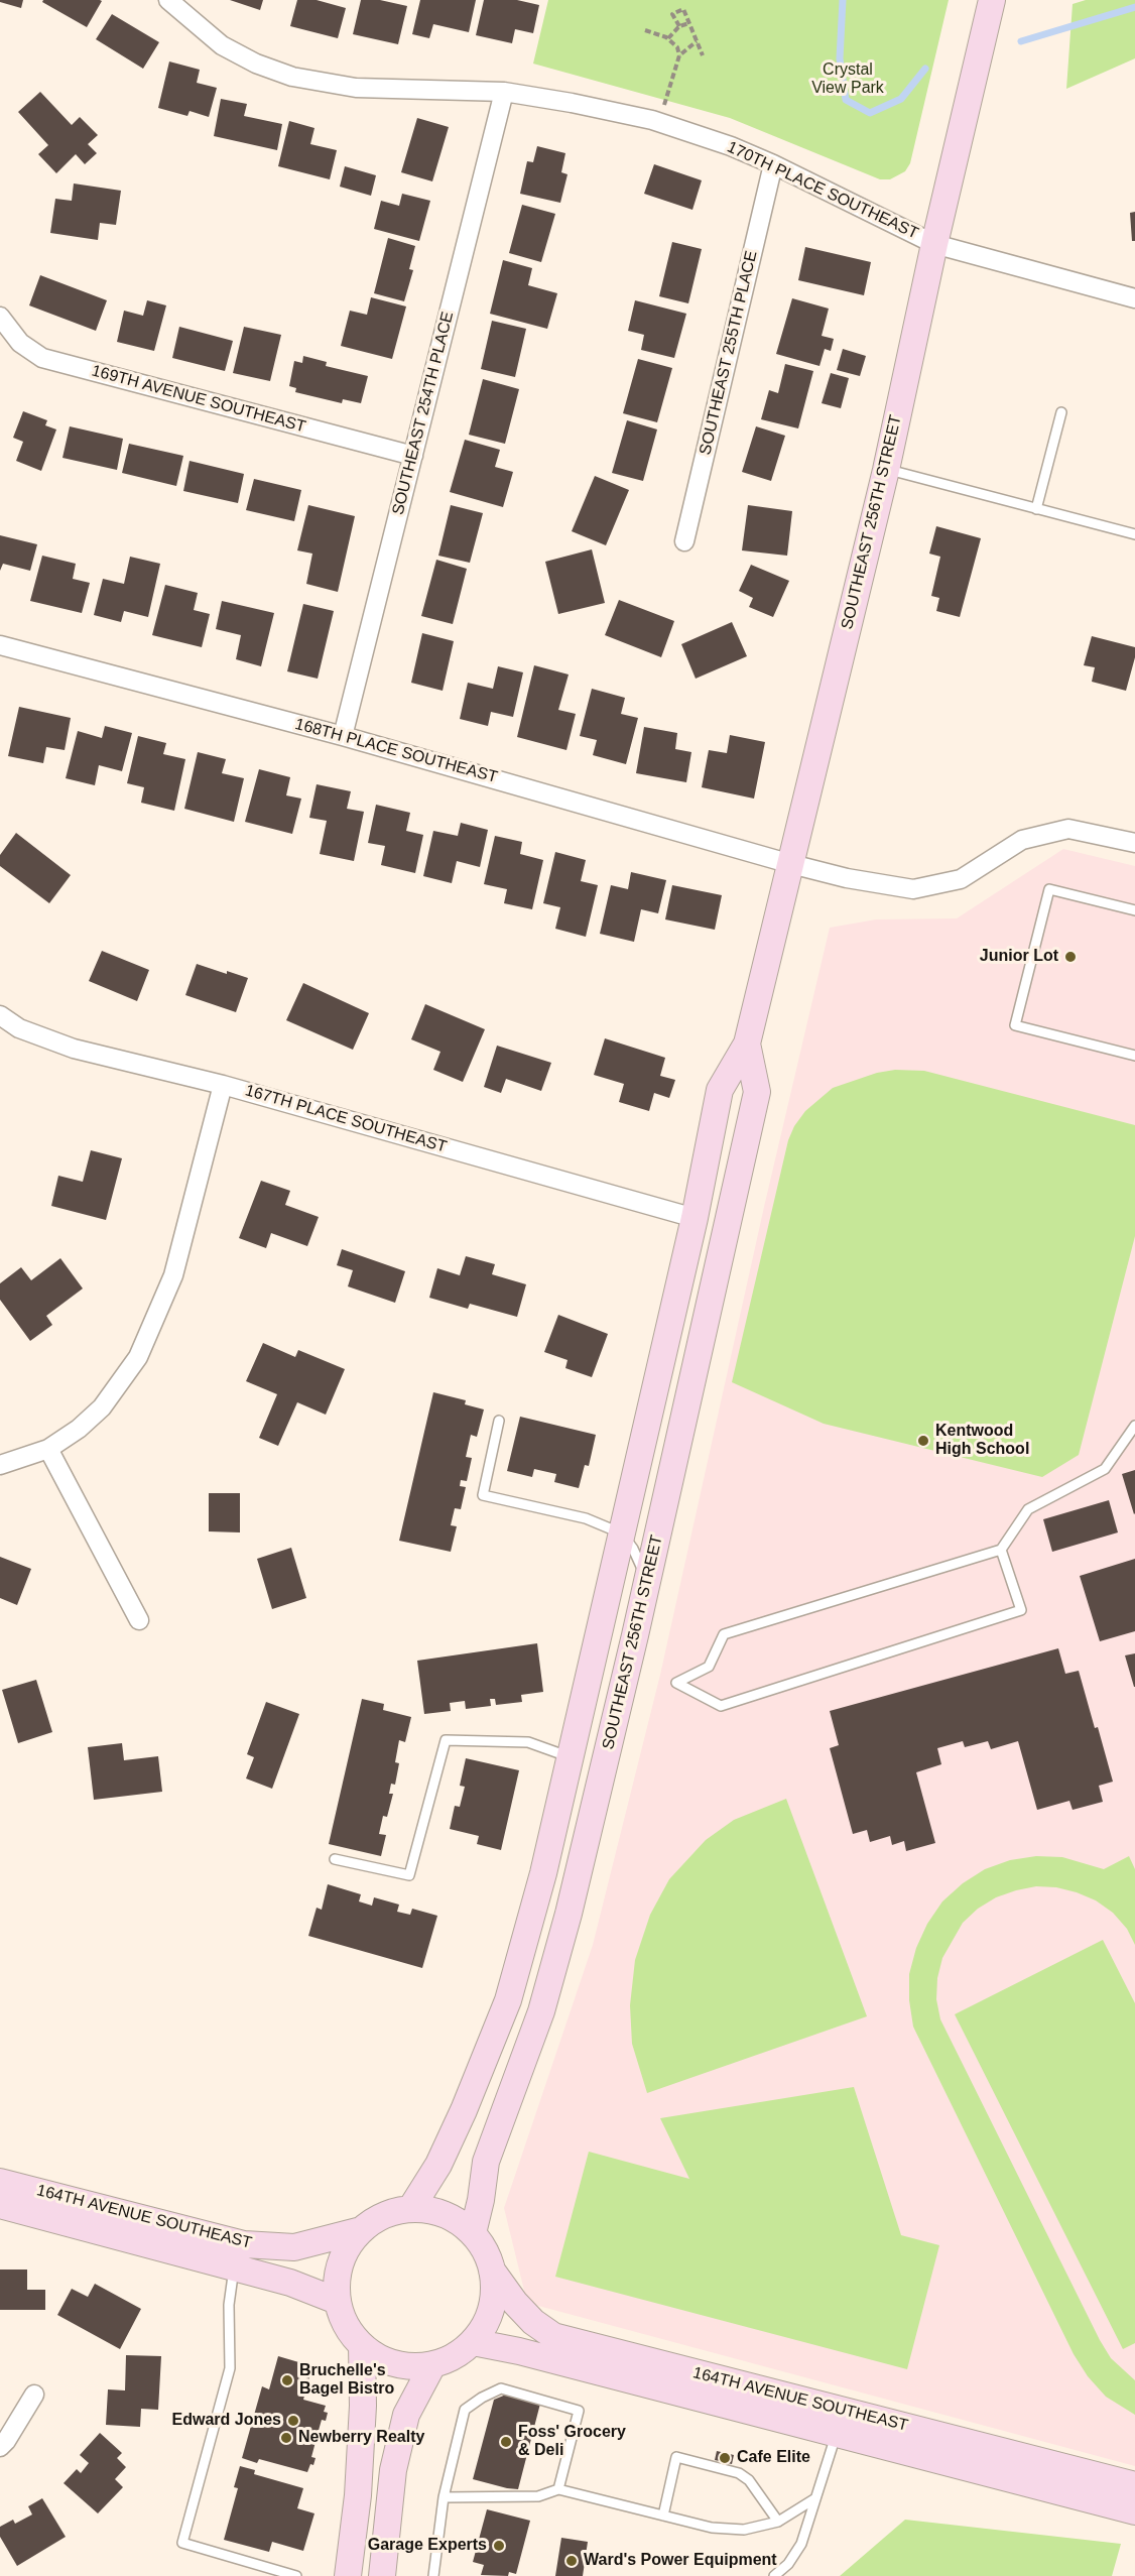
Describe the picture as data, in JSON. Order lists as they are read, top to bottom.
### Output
{
  "streets": {
    "main road": ["SOUTHEAST 256TH STREET", "164TH AVENUE SOUTHEAST"],
    "street": [
      "170TH PLACE SOUTHEAST",
      "SOUTHEAST 255TH PLACE",
      "169TH AVENUE SOUTHEAST",
      "SOUTHEAST 254TH PLACE",
      "168TH PLACE SOUTHEAST",
      "167TH PLACE SOUTHEAST"
    ]
  },
  "crossings": [
    ["170TH PLACE SOUTHEAST", "SOUTHEAST 255TH PLACE"],
    ["170TH PLACE SOUTHEAST", "SOUTHEAST 254TH PLACE"],
    ["170TH PLACE SOUTHEAST", "SOUTHEAST 256TH STREET"],
    ["169TH AVENUE SOUTHEAST", "SOUTHEAST 254TH PLACE"],
    ["SOUTHEAST 254TH PLACE", "168TH PLACE SOUTHEAST"],
    ["SOUTHEAST 256TH STREET", "168TH PLACE SOUTHEAST"],
    ["SOUTHEAST 256TH STREET", "167TH PLACE SOUTHEAST"],
    ["SOUTHEAST 256TH STREET", "164TH AVENUE SOUTHEAST"]
  ],
  "parks": ["Crystal View Park"],
  "places": [
    "Junior Lot",
    "Kentwood High School",
    "Bruchelle's Bagel Bistro",
    "Edward Jones",
    "Newberry Realty",
    "Foss' Grocery & Deli",
    "Cafe Elite",
    "Garage Experts",
    "Ward's Power Equipment"
  ]
}
